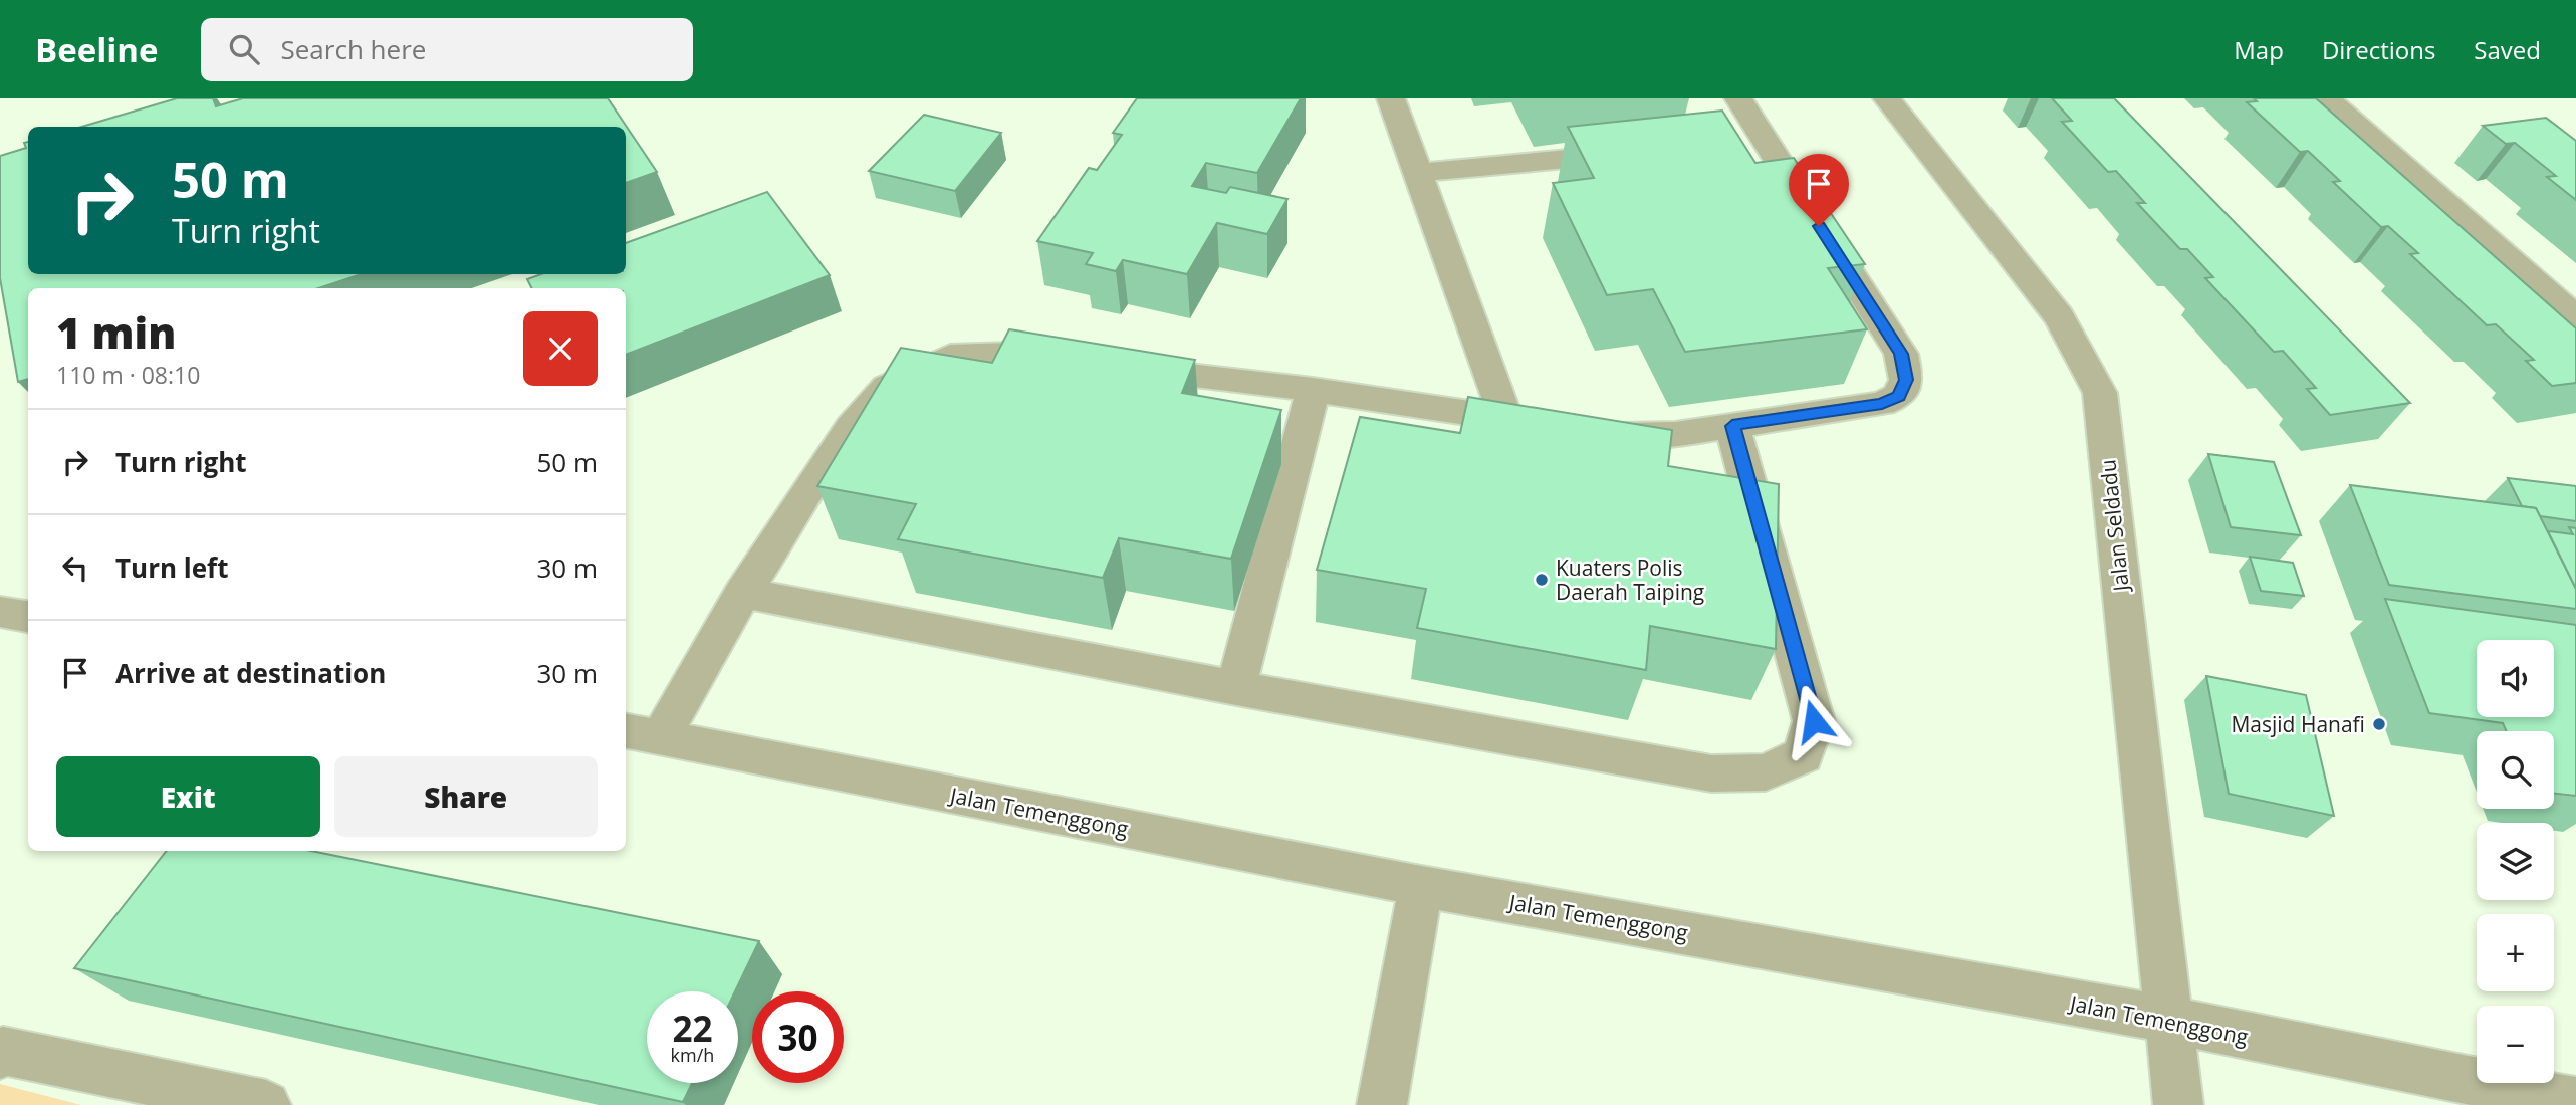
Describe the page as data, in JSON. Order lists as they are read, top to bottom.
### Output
{
  "streets": {
    "street": ["Jalan Seldadu", "Jalan Temenggong"]
  },
  "crossings": [
    ["Jalan Seldadu", "Jalan Temenggong"]
  ],
  "places": ["Kuaters Polis Daerah Taiping", "Masjid Hanafi"],
  "page": {
    "header": "Beeline",
    "search": "Search here",
    "nav": ["Map", "Directions", "Saved"],
    "turn": ["50 m", "Turn right"],
    "heading": ["1 min", "110 m · 08:10"],
    "list": [
      {
        "name": "Turn right",
        "value": "50 m"
      },
      {
        "name": "Turn left",
        "value": "30 m"
      },
      {
        "name": "Arrive at destination",
        "value": "30 m"
      }
    ],
    "map_buttons": ["+", "−"],
    "buttons": ["Exit", "Share"],
    "speed": "22 km/h",
    "limit": "30"
  }
}
